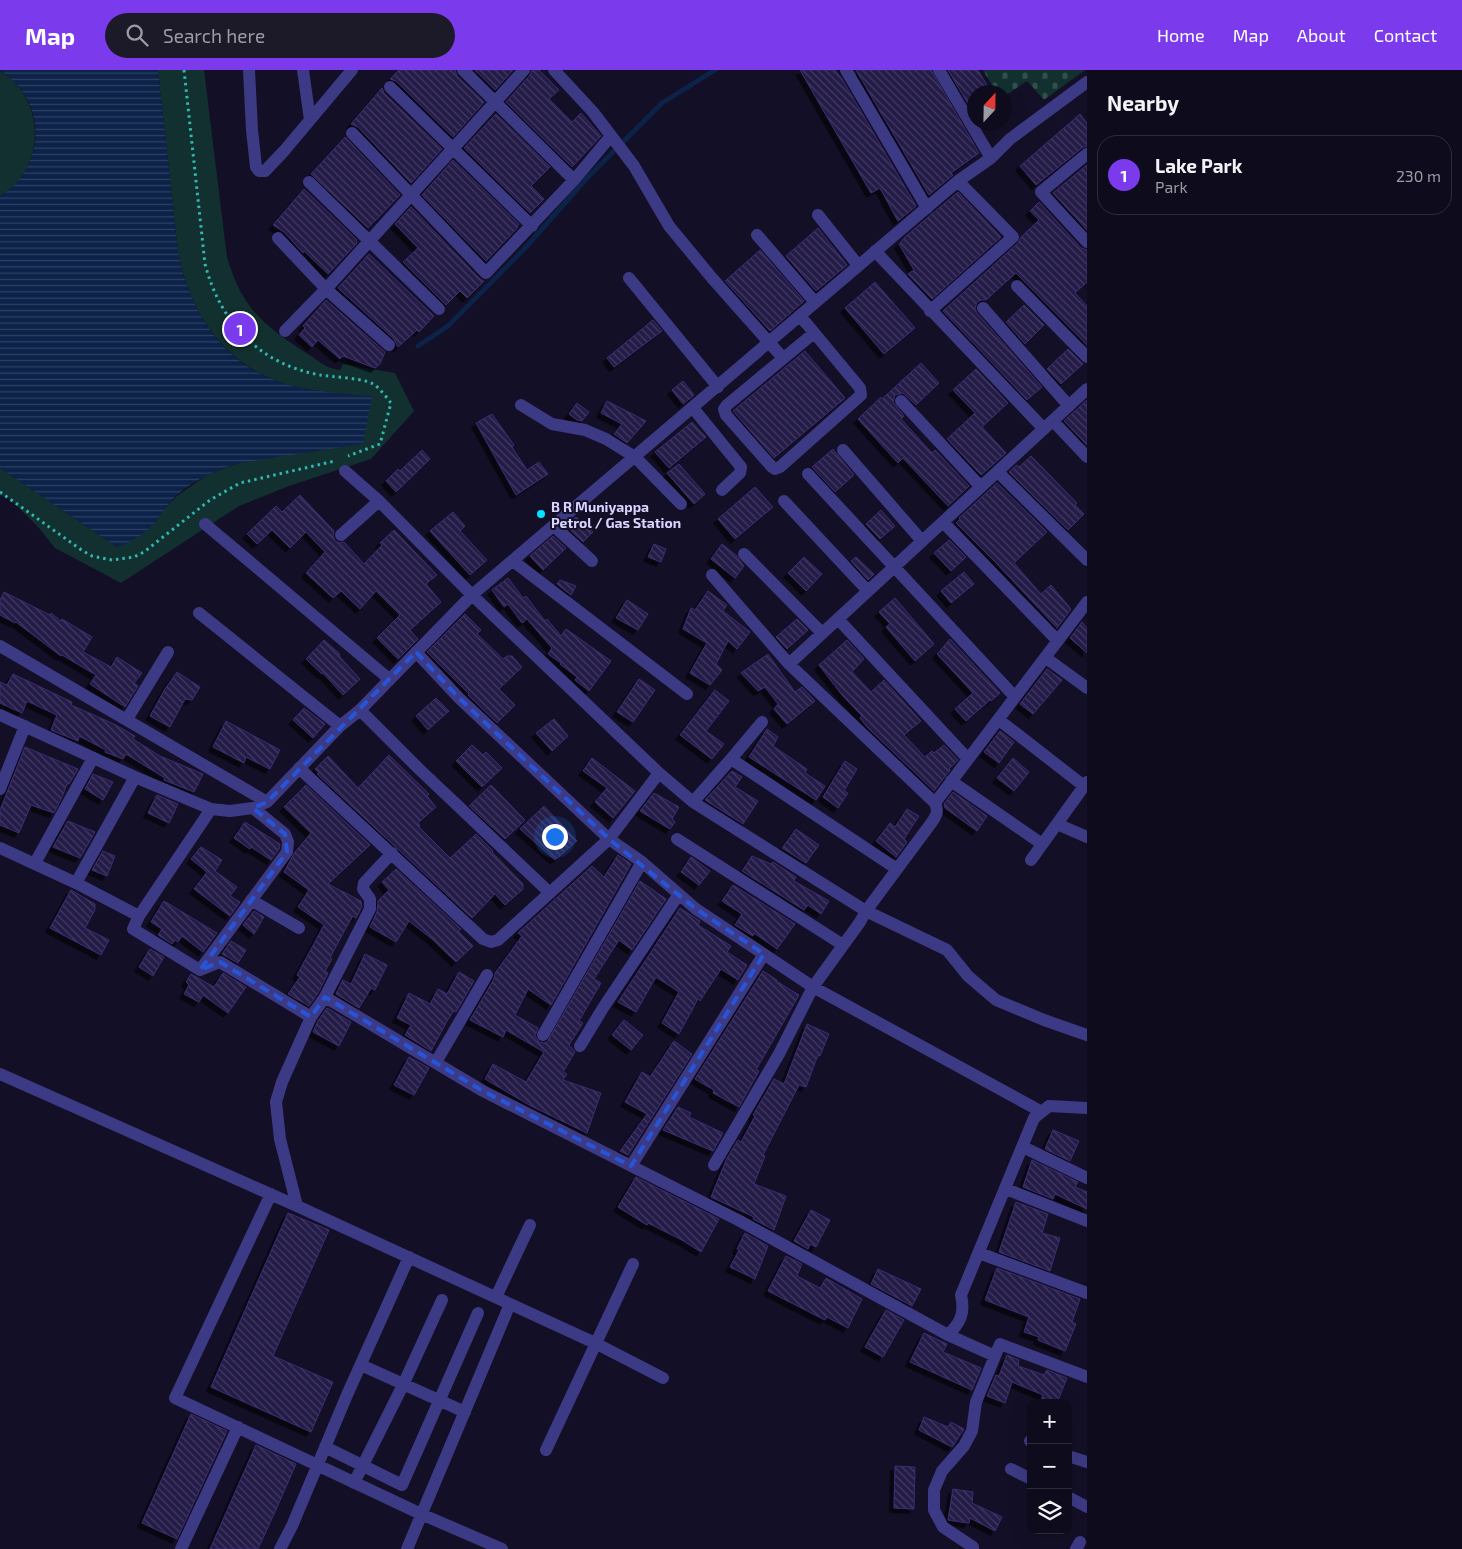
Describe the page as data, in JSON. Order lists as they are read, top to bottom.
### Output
{
  "places": ["B R Muniyappa Petrol / Gas Station"],
  "north": "top",
  "page": {
    "header": "Map",
    "search": "Search here",
    "nav": [
      "Home",
      "Map",
      "About",
      "Contact"
    ],
    "heading": "Nearby",
    "list": [
      {
        "mark": "1",
        "name": "Lake Park",
        "note": "Park",
        "value": "230 m"
      }
    ],
    "pins": "1",
    "map_buttons": ["+", "−"]
  }
}
